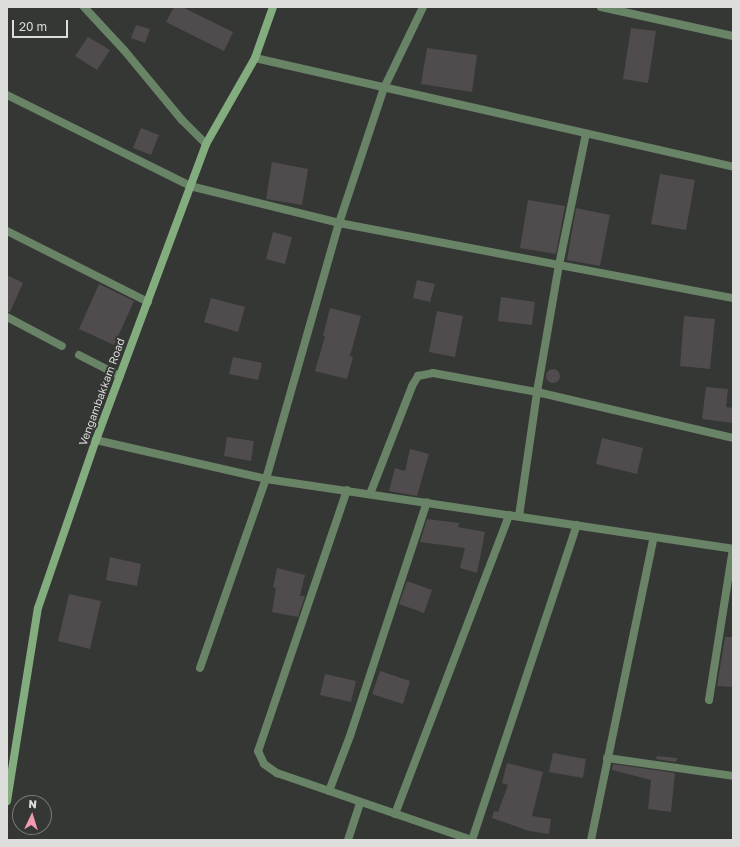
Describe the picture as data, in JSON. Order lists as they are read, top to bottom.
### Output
{
  "streets": {
    "main road": ["Vengambakkam Road"]
  },
  "scale_bar": "20 m",
  "north": "top"
}
